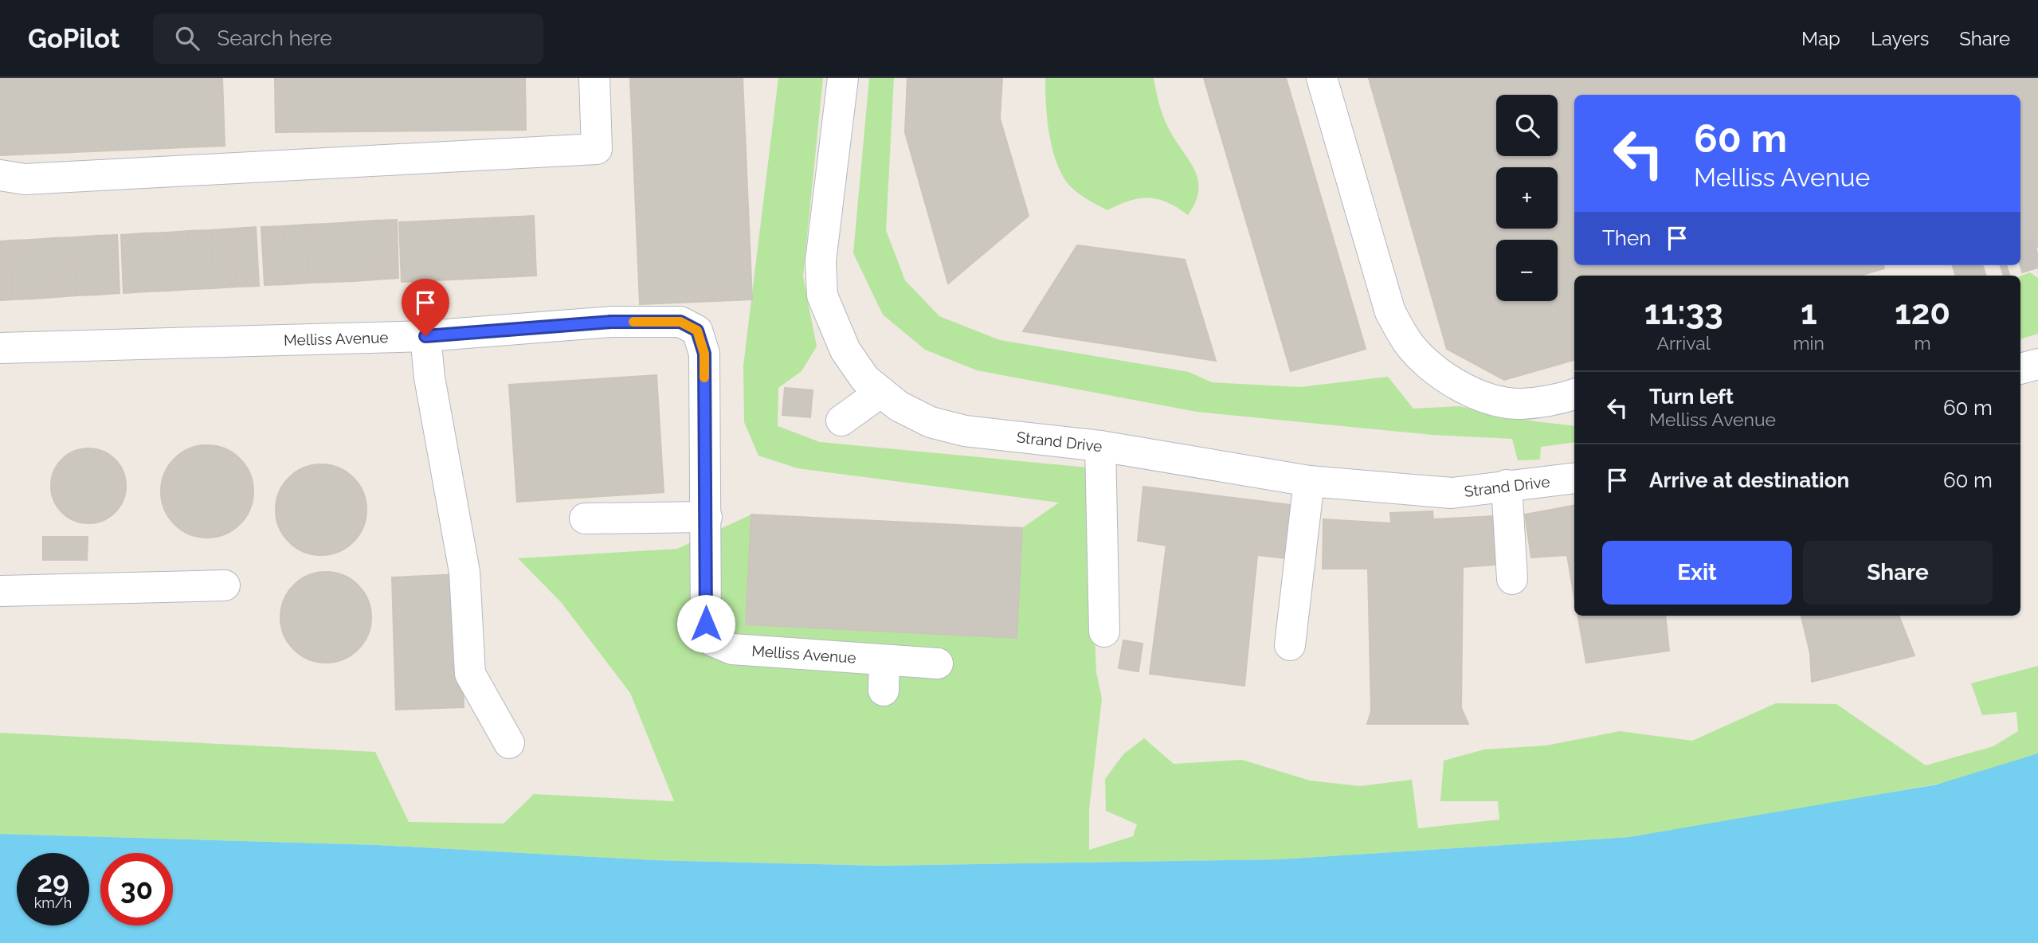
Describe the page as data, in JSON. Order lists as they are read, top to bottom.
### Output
{
  "streets": {
    "street": ["Melliss Avenue", "Strand Drive"]
  },
  "page": {
    "header": "GoPilot",
    "search": "Search here",
    "nav": ["Map", "Layers", "Share"],
    "map_buttons": ["+", "−"],
    "turn": ["60 m", "Melliss Avenue"],
    "then": "Then",
    "eta": [
      "11:33",
      "Arrival",
      "1",
      "min",
      "120",
      "m"
    ],
    "list": [
      {
        "name": "Turn left",
        "note": "Melliss Avenue",
        "value": "60 m"
      },
      {
        "name": "Arrive at destination",
        "value": "60 m"
      }
    ],
    "buttons": ["Exit", "Share"],
    "speed": "29 km/h",
    "limit": "30"
  }
}
